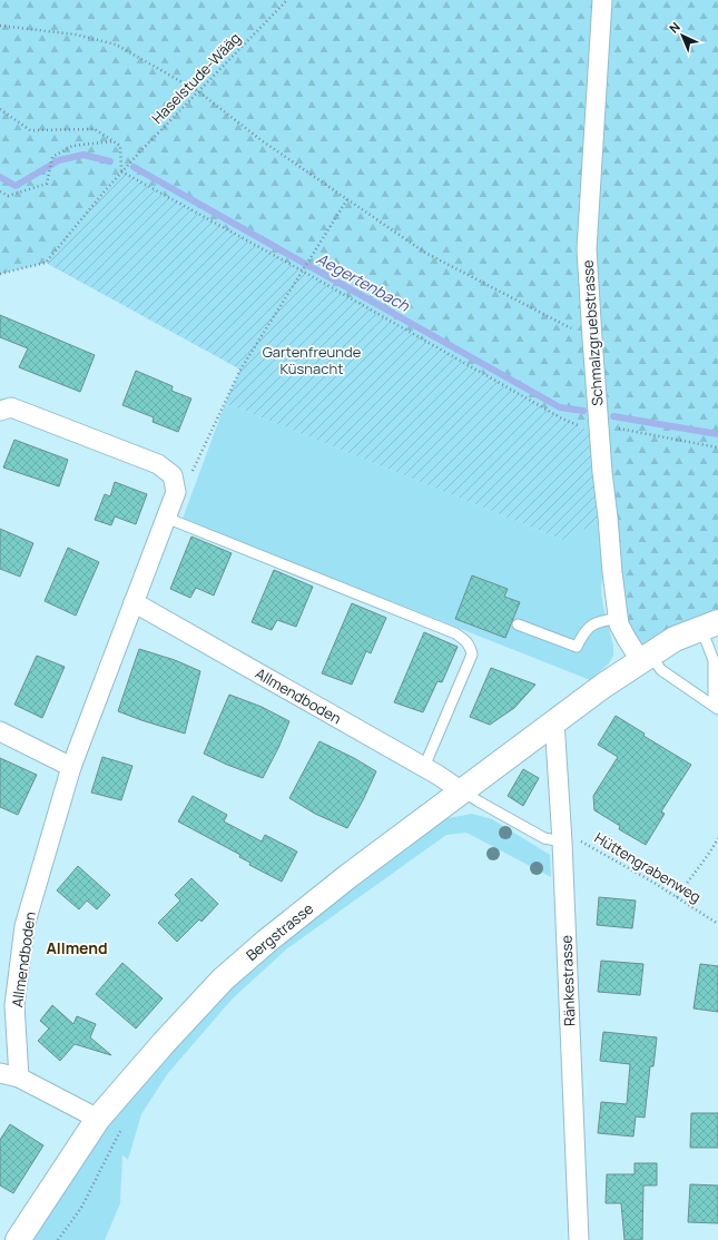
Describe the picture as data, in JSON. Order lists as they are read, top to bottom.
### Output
{
  "streets": {
    "street": [
      "Schmalzgruebstrasse",
      "Allmendboden",
      "Bergstrasse",
      "Ränkestrasse"
    ],
    "path": ["Haselstude-Wääg", "Hüttengrabenweg"]
  },
  "crossings": [
    ["Schmalzgruebstrasse", "Bergstrasse"],
    ["Allmendboden", "Bergstrasse"],
    ["Hüttengrabenweg", "Ränkestrasse"],
    ["Bergstrasse", "Ränkestrasse"]
  ],
  "districts": ["Allmend"],
  "water": ["Aegertenbach"],
  "parks": ["Gartenfreunde Küsnacht"],
  "north": "top left"
}
